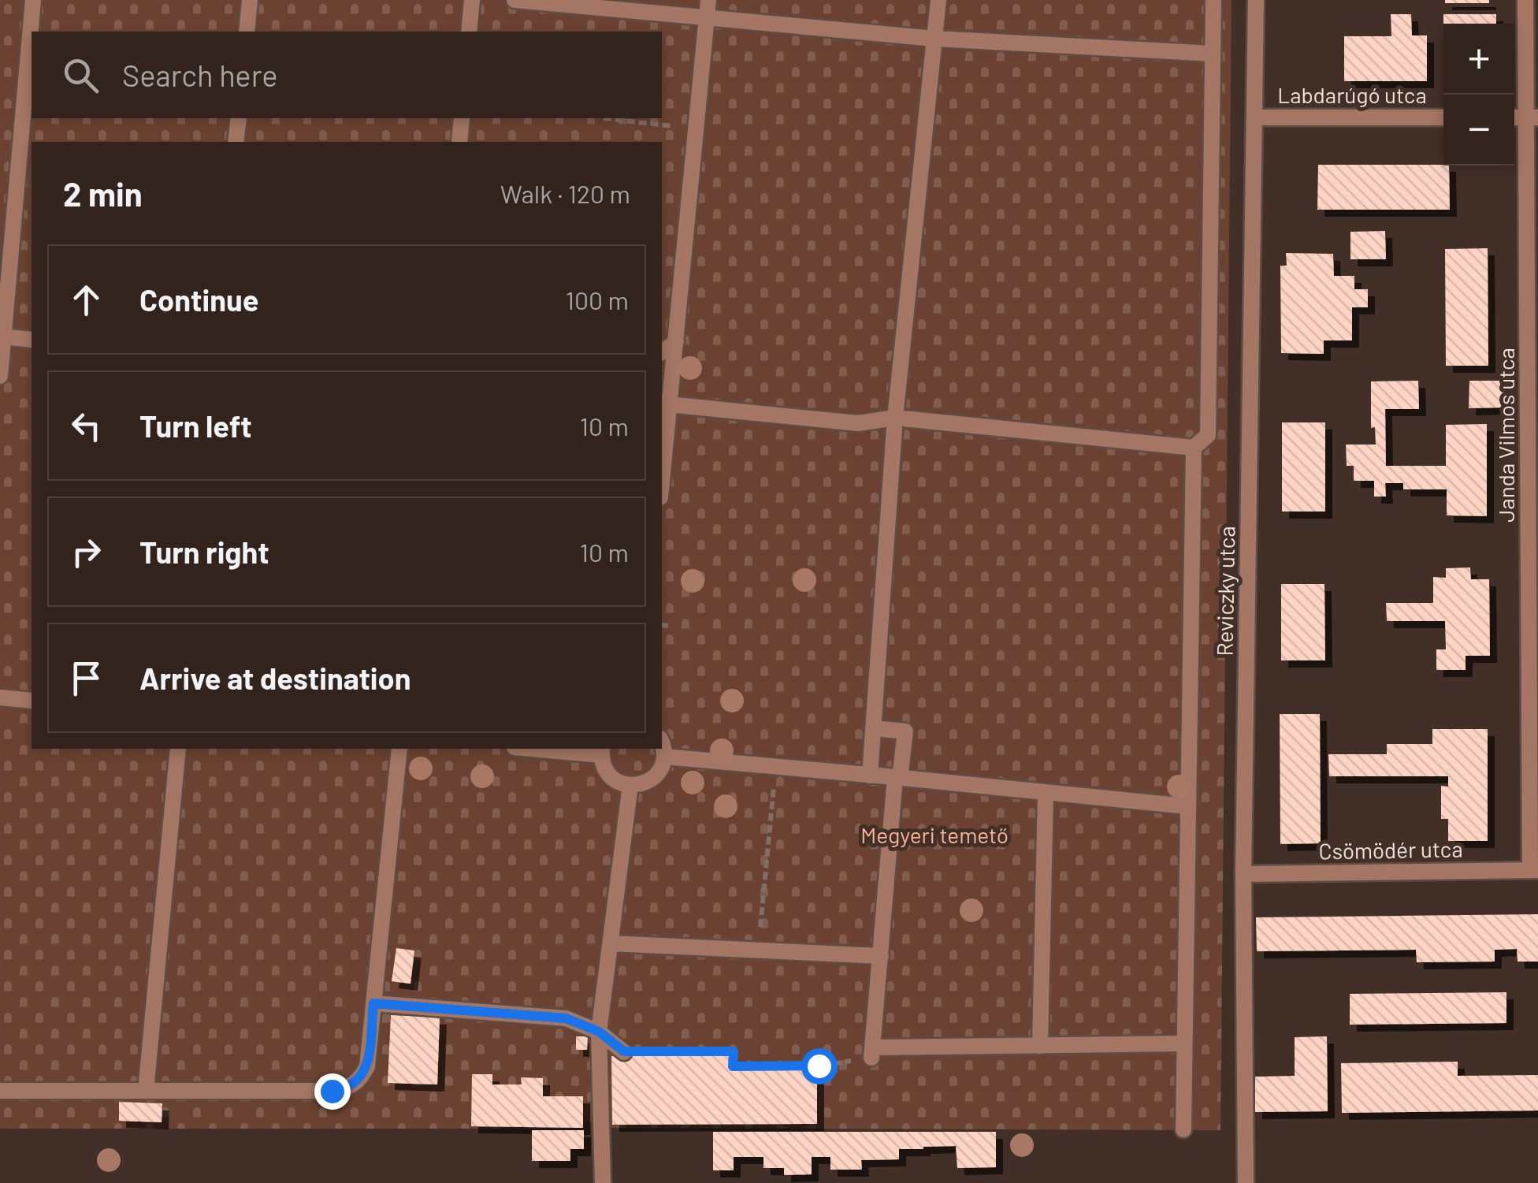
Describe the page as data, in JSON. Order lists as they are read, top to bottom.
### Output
{
  "streets": {
    "street": [
      "Labdarúgó utca",
      "Janda Vilmos utca",
      "Reviczky utca",
      "Csömödér utca"
    ]
  },
  "crossings": [
    ["Labdarúgó utca", "Reviczky utca"],
    ["Janda Vilmos utca", "Csömödér utca"],
    ["Reviczky utca", "Csömödér utca"]
  ],
  "parks": ["Megyeri temető"],
  "page": {
    "map_buttons": ["+", "−"],
    "search": "Search here",
    "heading": ["2 min", "Walk · 120 m"],
    "list": [
      ["Continue", "100 m"],
      ["Turn left", "10 m"],
      ["Turn right", "10 m"],
      "Arrive at destination"
    ]
  }
}
